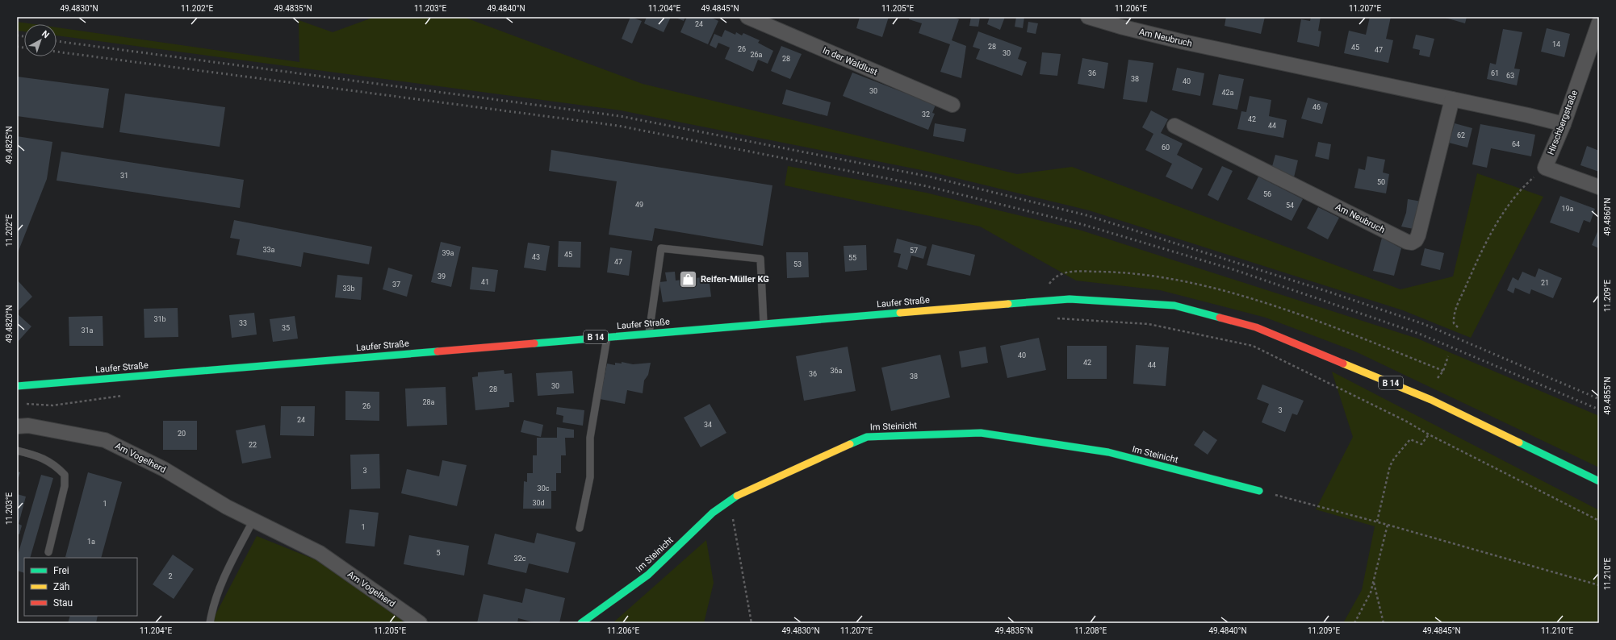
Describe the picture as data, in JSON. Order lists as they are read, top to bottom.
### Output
{
  "streets": {
    "main road": ["Laufer Straße", "B 14", "Im Steinicht"],
    "street": [
      "Am Neubruch",
      "In der Waldlust",
      "Hirschbergstraße",
      "Am Vogelherd"
    ]
  },
  "crossings": [
    ["Am Neubruch", "Hirschbergstraße"]
  ],
  "places": {
    "shop": ["Reifen-Müller KG"]
  },
  "house_numbers": [
    "24",
    "14",
    "28",
    "45",
    "26",
    "47",
    "30",
    "26a",
    "28",
    "36",
    "61",
    "63",
    "38",
    "40",
    "30",
    "42a",
    "46",
    "32",
    "42",
    "44",
    "62",
    "64",
    "60",
    "31",
    "50",
    "56",
    "49",
    "54",
    "19a",
    "33a",
    "57",
    "39a",
    "45",
    "43",
    "55",
    "47",
    "53",
    "39",
    "41",
    "21",
    "37",
    "33b",
    "31b",
    "33",
    "35",
    "31a",
    "40",
    "42",
    "44",
    "36a",
    "36",
    "38",
    "30",
    "28",
    "28a",
    "26",
    "3",
    "24",
    "34",
    "20",
    "22",
    "3",
    "30c",
    "30d",
    "1",
    "1",
    "1a",
    "5",
    "32c",
    "2"
  ],
  "legend": ["Frei", "Zäh", "Stau"],
  "north": "top right",
  "coordinates": [
    "49.4830°N",
    "11.202°E",
    "49.4835°N",
    "11.203°E",
    "49.4840°N",
    "11.204°E",
    "49.4845°N",
    "11.205°E",
    "11.206°E",
    "11.207°E",
    "49.4825°N",
    "49.4860°N",
    "11.209°E",
    "49.4820°N",
    "49.4855°N",
    "11.210°E",
    "11.208°E"
  ]
}
